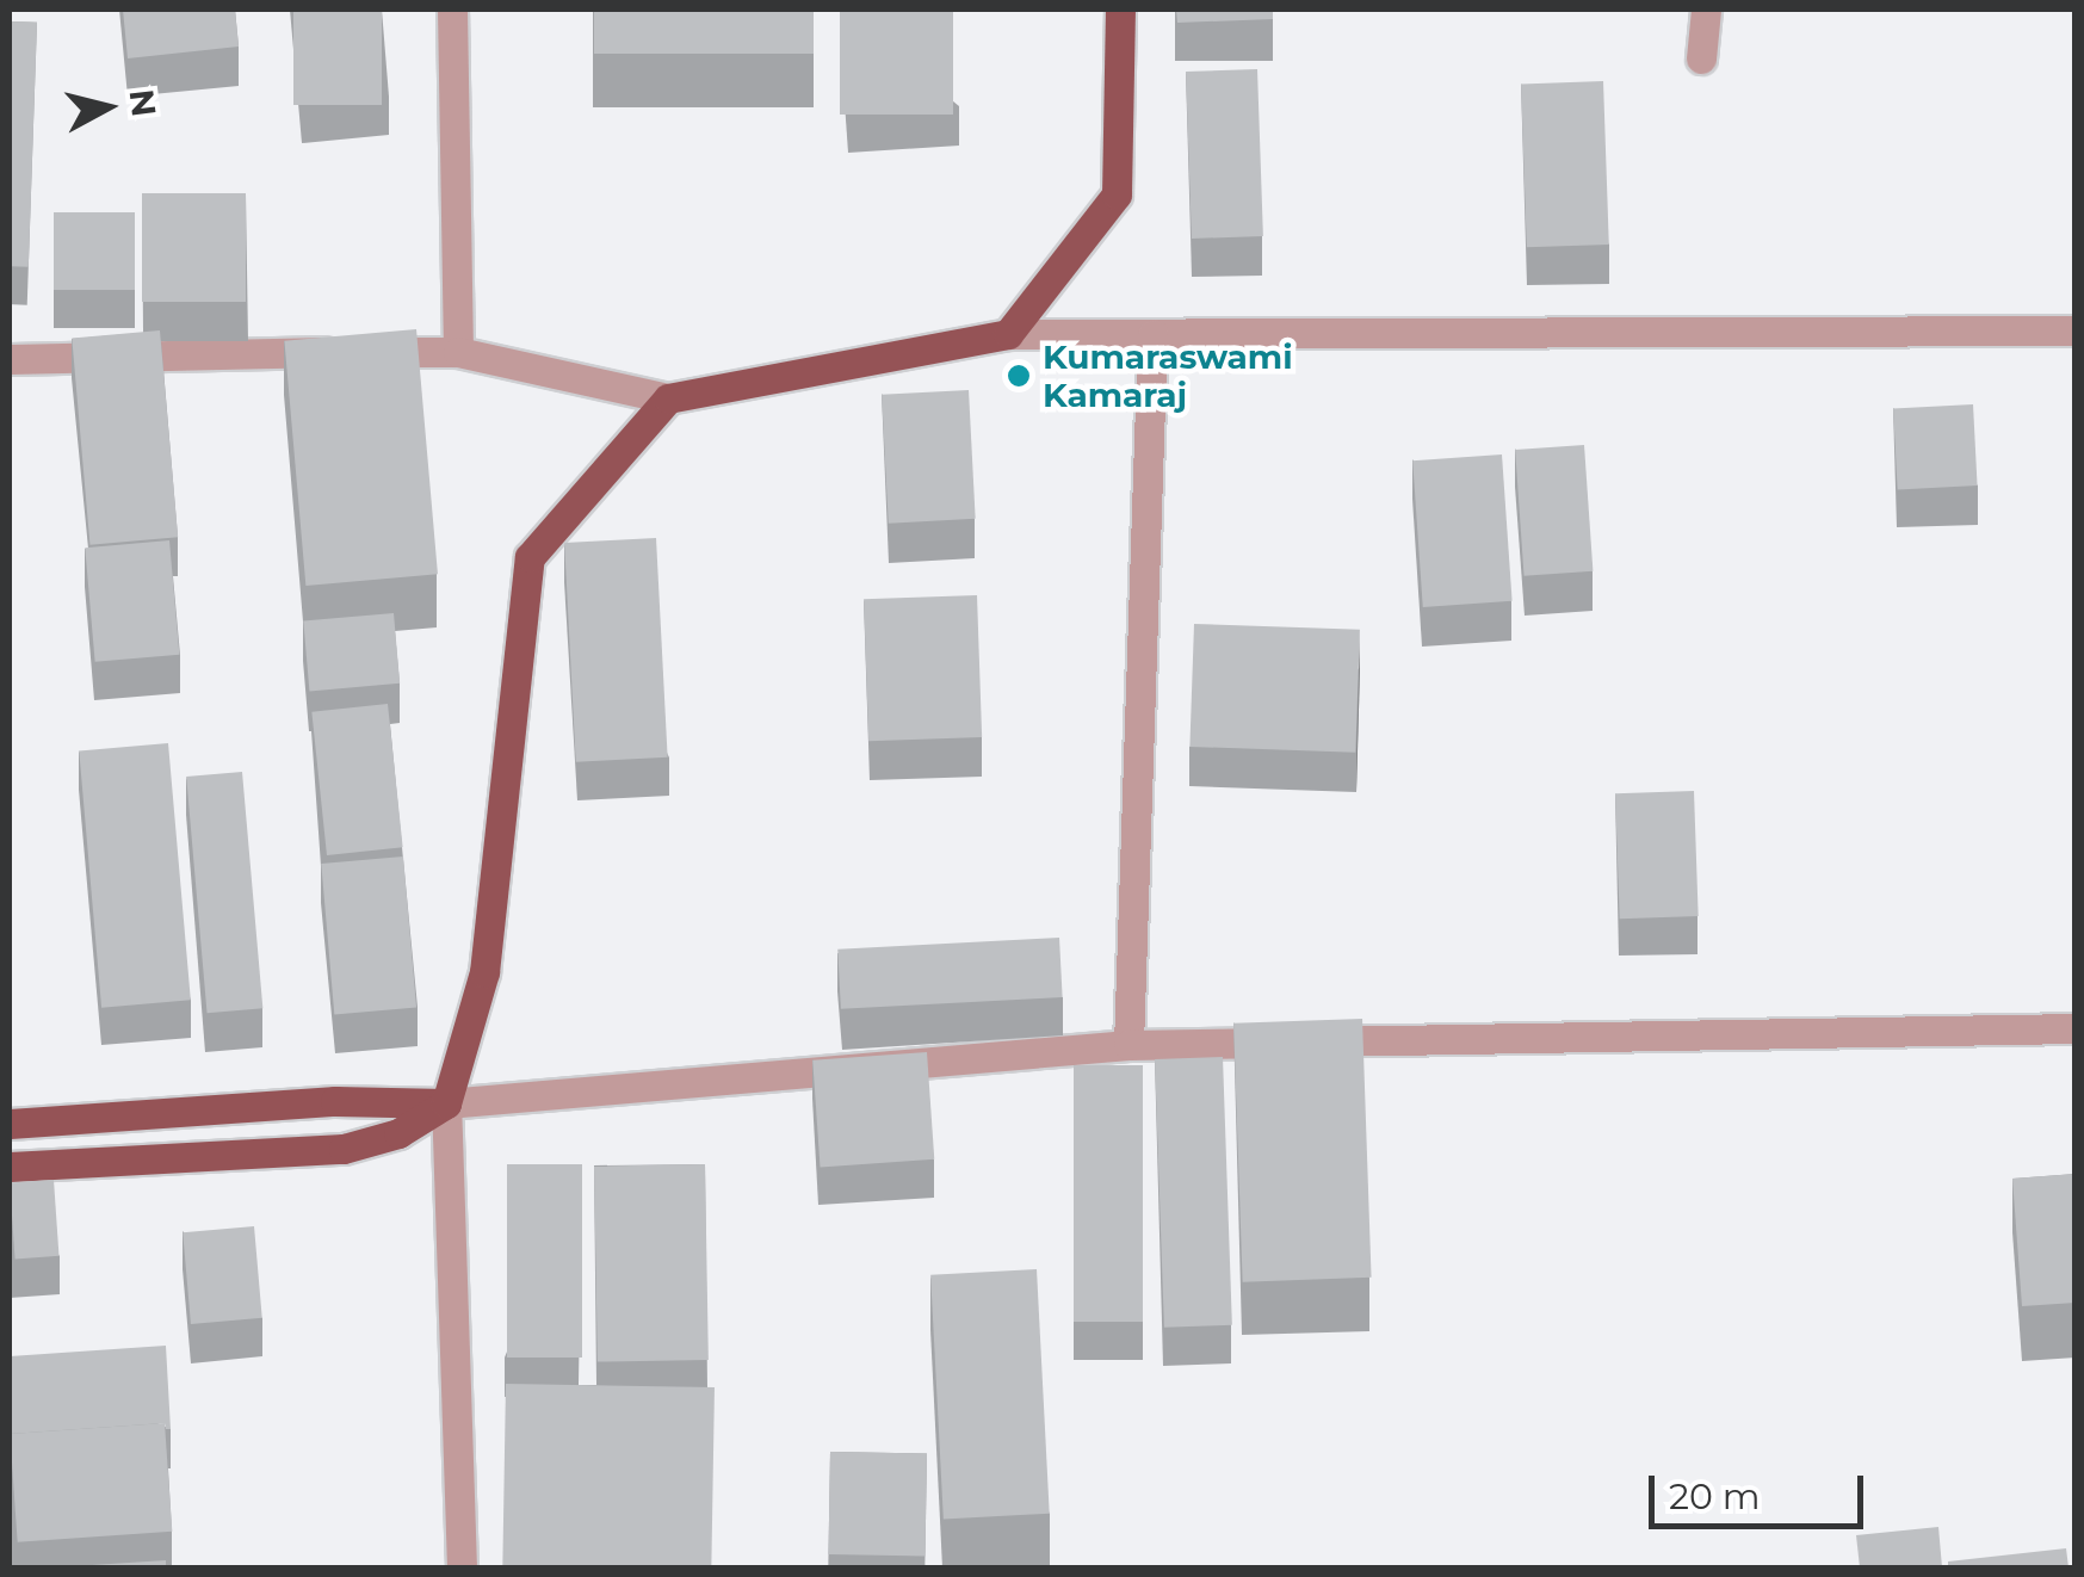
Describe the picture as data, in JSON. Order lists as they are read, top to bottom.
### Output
{
  "places": ["Kumaraswami Kamaraj"],
  "scale_bar": "20 m",
  "north": "right"
}
